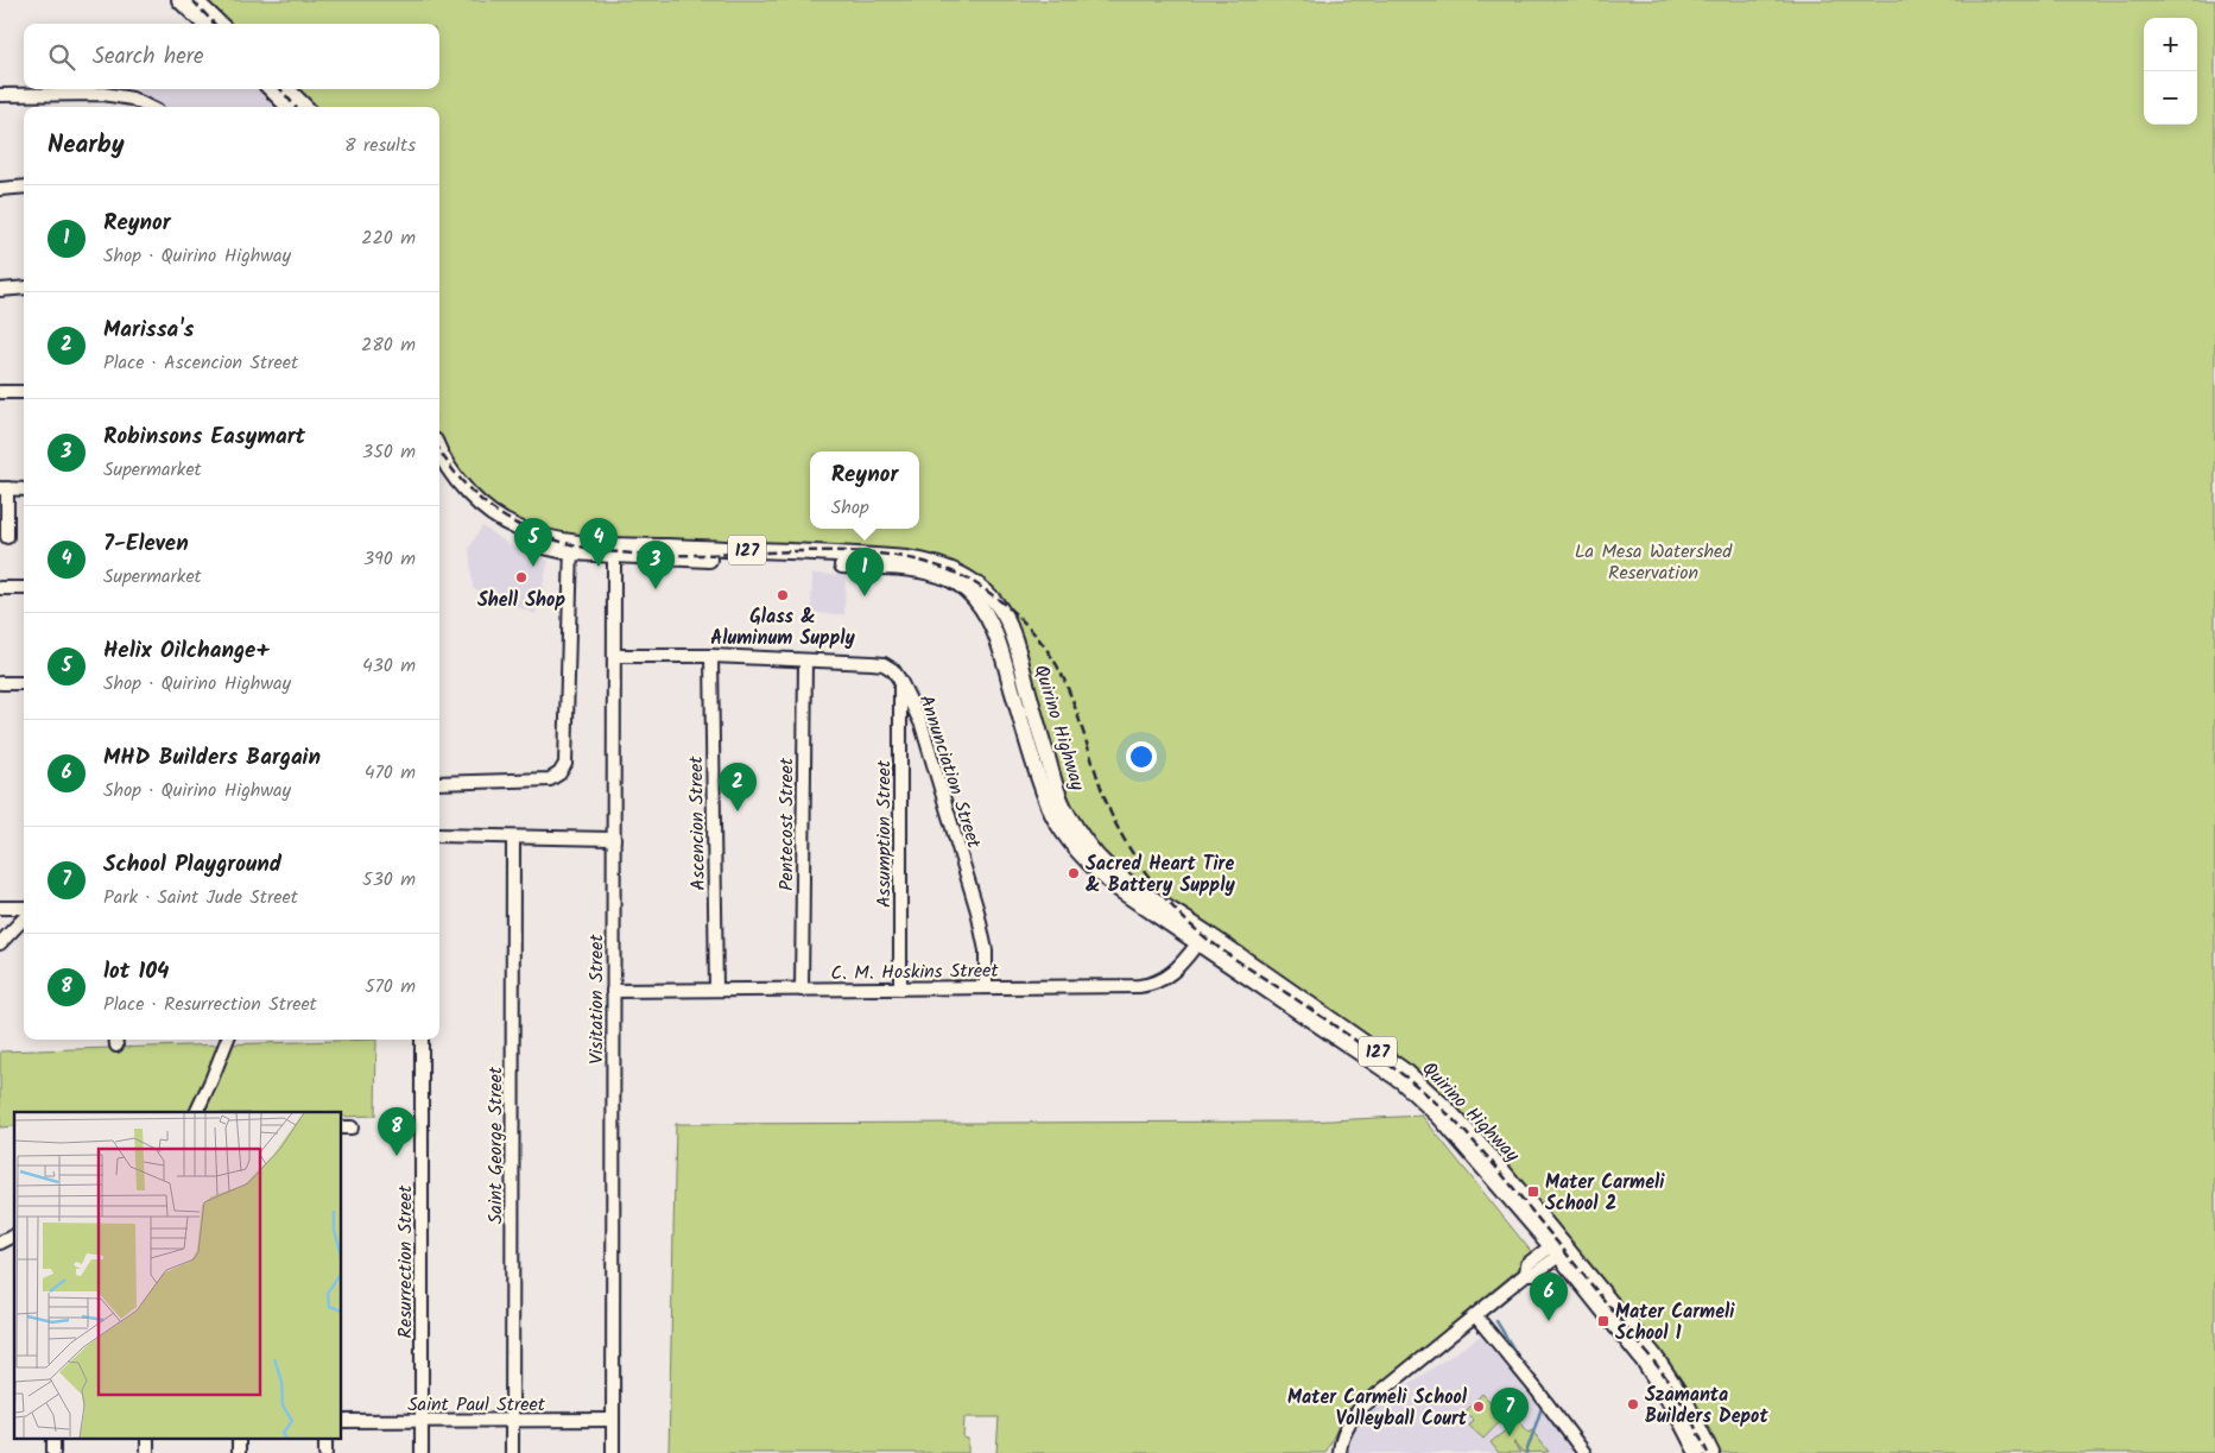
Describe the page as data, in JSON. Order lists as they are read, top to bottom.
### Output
{
  "streets": {
    "main road": ["127", "Quirino Highway"],
    "street": [
      "Annunciation Street",
      "Ascencion Street",
      "Pentecost Street",
      "Assumption Street",
      "C. M. Hoskins Street",
      "Visitation Street",
      "Saint George Street",
      "Resurrection Street",
      "Saint Paul Street"
    ]
  },
  "crossings": [
    ["Quirino Highway", "C. M. Hoskins Street"],
    ["Quirino Highway", "Visitation Street"],
    ["Annunciation Street", "Ascencion Street"],
    ["Annunciation Street", "Pentecost Street"],
    ["Annunciation Street", "Assumption Street"],
    ["Annunciation Street", "C. M. Hoskins Street"],
    ["Annunciation Street", "Visitation Street"],
    ["Ascencion Street", "C. M. Hoskins Street"],
    ["Pentecost Street", "C. M. Hoskins Street"],
    ["Assumption Street", "C. M. Hoskins Street"],
    ["C. M. Hoskins Street", "Visitation Street"],
    ["Visitation Street", "Saint Paul Street"],
    ["Saint George Street", "Saint Paul Street"],
    ["Resurrection Street", "Saint Paul Street"]
  ],
  "parks": ["La Mesa Watershed Reservation"],
  "places": {
    "other": [
      "Shell Shop",
      "Glass & Aluminum Supply",
      "Sacred Heart Tire & Battery Supply",
      "Szamanta Builders Depot",
      "Mater Carmeli School Volleyball Court"
    ],
    "transit": ["Mater Carmeli School 2", "Mater Carmeli School 1"]
  },
  "page": {
    "map_buttons": ["+", "−"],
    "search": "Search here",
    "heading": ["Nearby", "8 results"],
    "list": [
      {
        "mark": "1",
        "name": "Reynor",
        "note": "Shop · Quirino Highway",
        "value": "220 m"
      },
      {
        "mark": "2",
        "name": "Marissa's",
        "note": "Place · Ascencion Street",
        "value": "280 m"
      },
      {
        "mark": "3",
        "name": "Robinsons Easymart",
        "note": "Supermarket",
        "value": "350 m"
      },
      {
        "mark": "4",
        "name": "7-Eleven",
        "note": "Supermarket",
        "value": "390 m"
      },
      {
        "mark": "5",
        "name": "Helix Oilchange+",
        "note": "Shop · Quirino Highway",
        "value": "430 m"
      },
      {
        "mark": "6",
        "name": "MHD Builders Bargain",
        "note": "Shop · Quirino Highway",
        "value": "470 m"
      },
      {
        "mark": "7",
        "name": "School Playground",
        "note": "Park · Saint Jude Street",
        "value": "530 m"
      },
      {
        "mark": "8",
        "name": "lot 104",
        "note": "Place · Resurrection Street",
        "value": "570 m"
      }
    ],
    "popup": ["Reynor", "Shop"],
    "pins": [
      "4",
      "5",
      "3",
      "1",
      "2",
      "8",
      "6",
      "7"
    ]
  }
}
